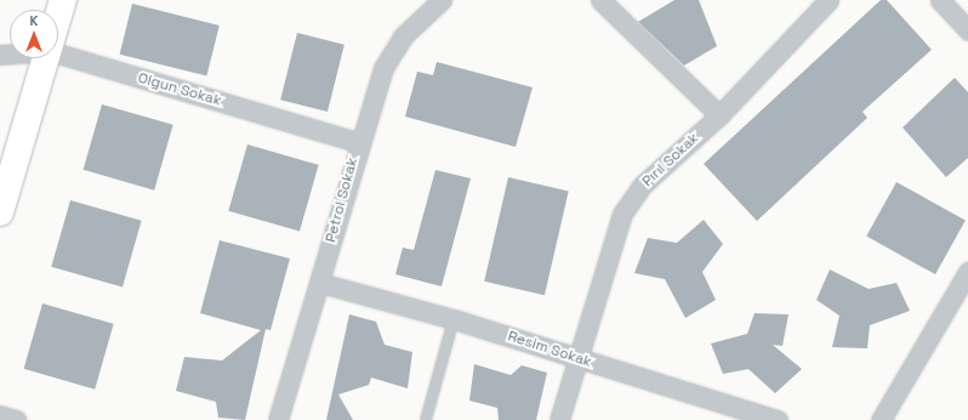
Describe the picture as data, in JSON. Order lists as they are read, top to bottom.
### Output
{
  "streets": {
    "street": [
      "Olgun Sokak",
      "Pırıl Sokak",
      "Petrol Sokak",
      "Resim Sokak"
    ]
  },
  "crossings": [
    ["Olgun Sokak", "Petrol Sokak"],
    ["Pırıl Sokak", "Resim Sokak"],
    ["Petrol Sokak", "Resim Sokak"]
  ],
  "north": "top"
}
